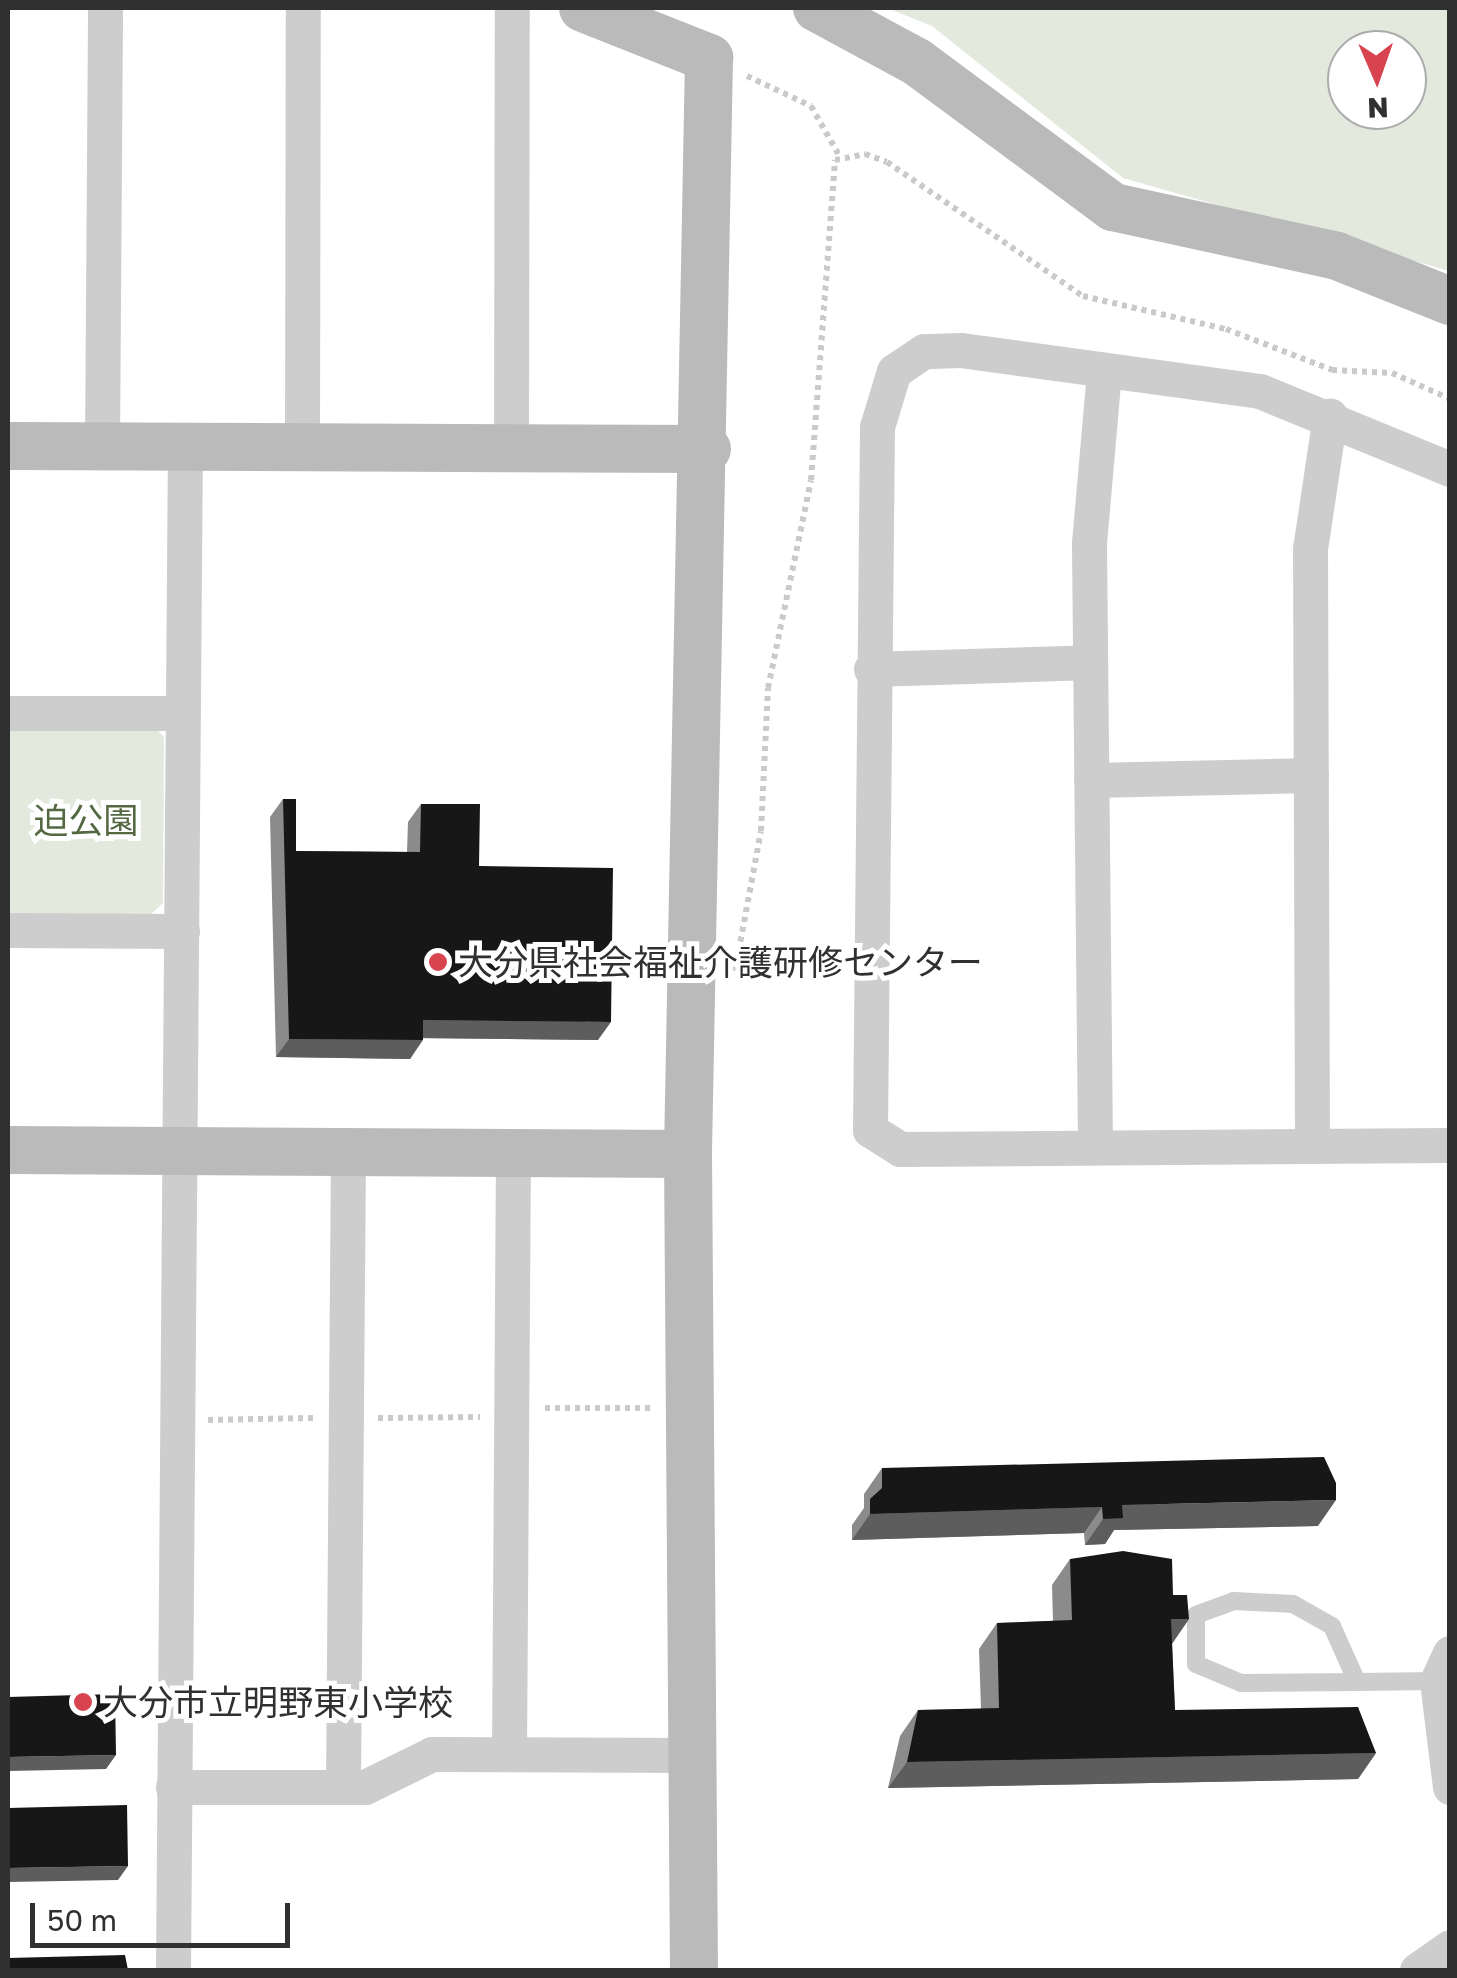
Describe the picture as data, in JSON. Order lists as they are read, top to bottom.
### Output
{
  "parks": ["迫公園"],
  "places": ["大分県社会福祉介護研修センター", "大分市立明野東小学校"],
  "scale_bar": "50 m",
  "north": "bottom"
}
